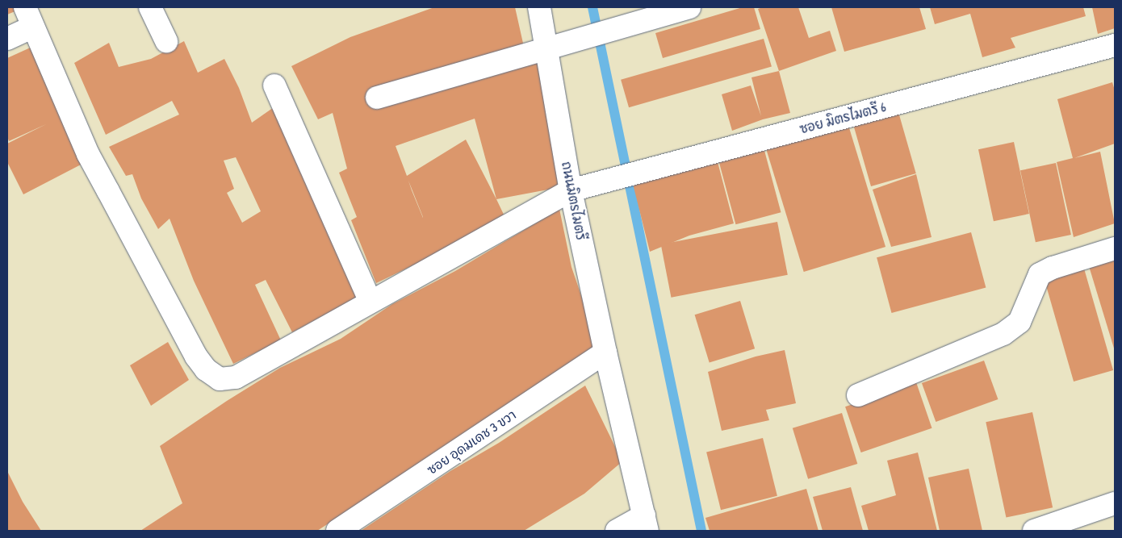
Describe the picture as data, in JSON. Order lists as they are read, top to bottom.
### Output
{
  "streets": {
    "street": ["ซอย มิตรไมตรี 6", "ถนนมิตรไมตรี", "ซอย อุดมเดช 3 ขวา"]
  },
  "crossings": [
    ["ซอย มิตรไมตรี 6", "ถนนมิตรไมตรี"],
    ["ถนนมิตรไมตรี", "ซอย อุดมเดช 3 ขวา"]
  ]
}
